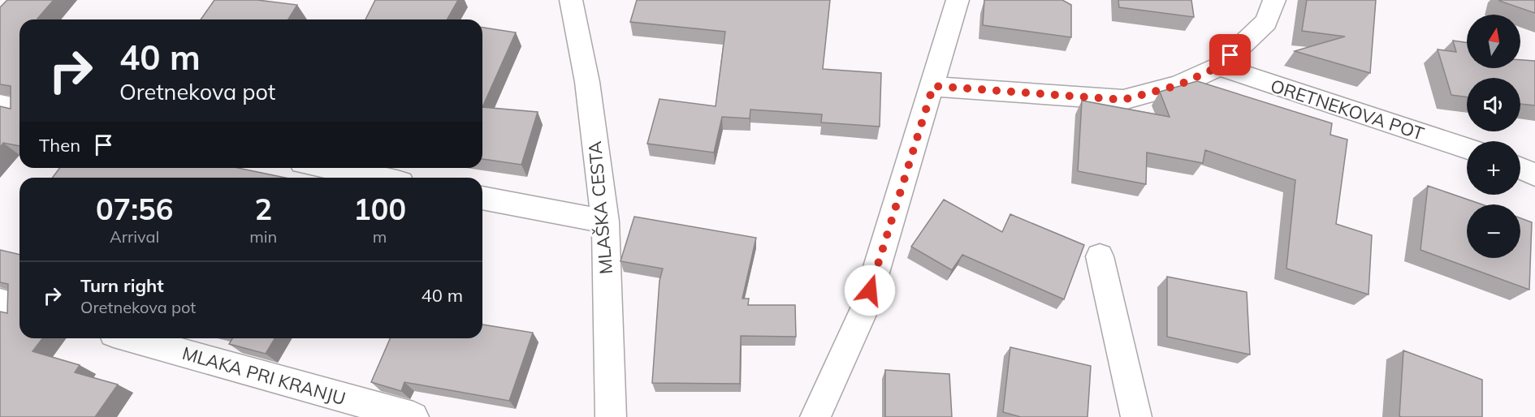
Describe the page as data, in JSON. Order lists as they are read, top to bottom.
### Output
{
  "streets": {
    "street": ["ORETNEKOVA POT", "MLAŠKA CESTA", "MLAKA PRI KRANJU"]
  },
  "north": "top",
  "page": {
    "map_buttons": ["+", "−"],
    "turn": ["40 m", "Oretnekova pot"],
    "then": "Then",
    "eta": [
      "07:56",
      "Arrival",
      "2",
      "min",
      "100",
      "m"
    ],
    "list": [
      {
        "name": "Turn right",
        "note": "Oretnekova pot",
        "value": "40 m"
      }
    ]
  }
}
